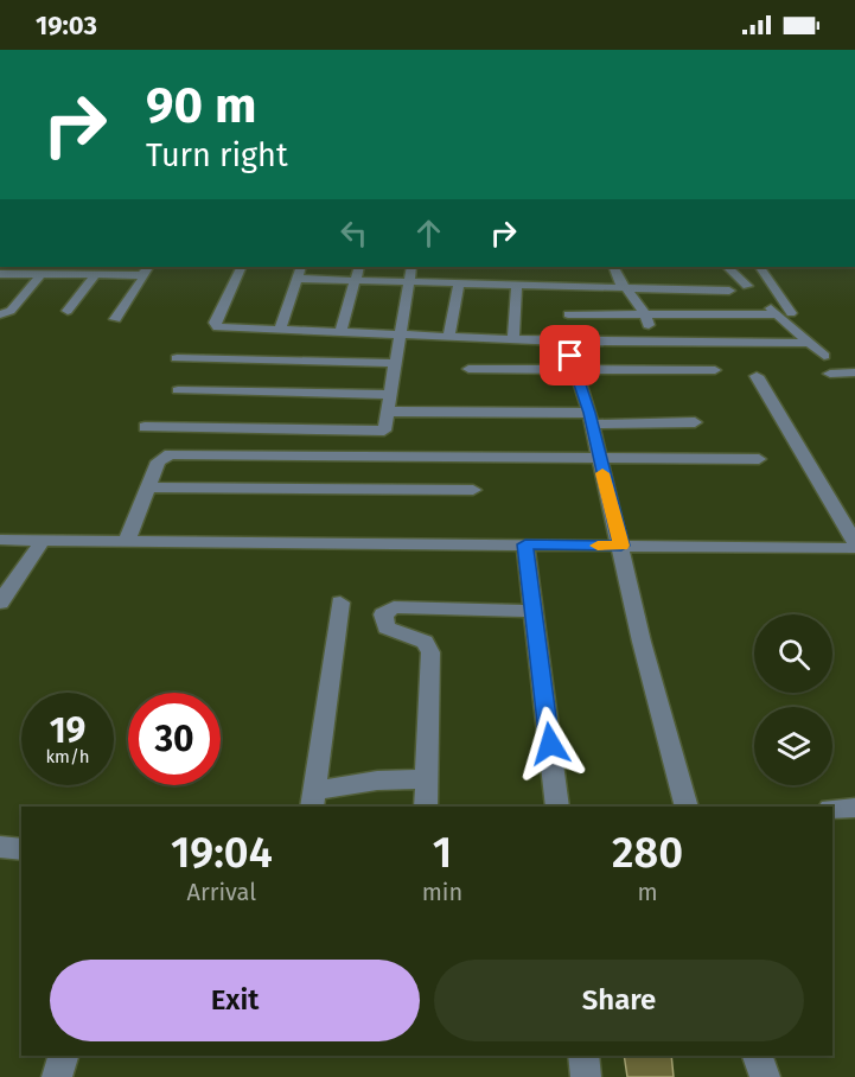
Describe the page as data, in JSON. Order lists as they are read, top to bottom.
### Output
{
  "page": {
    "status": "19:03",
    "turn": ["90 m", "Turn right"],
    "speed": "19 km/h",
    "limit": "30",
    "eta": [
      "19:04",
      "Arrival",
      "1",
      "min",
      "280",
      "m"
    ],
    "buttons": ["Exit", "Share"]
  }
}
